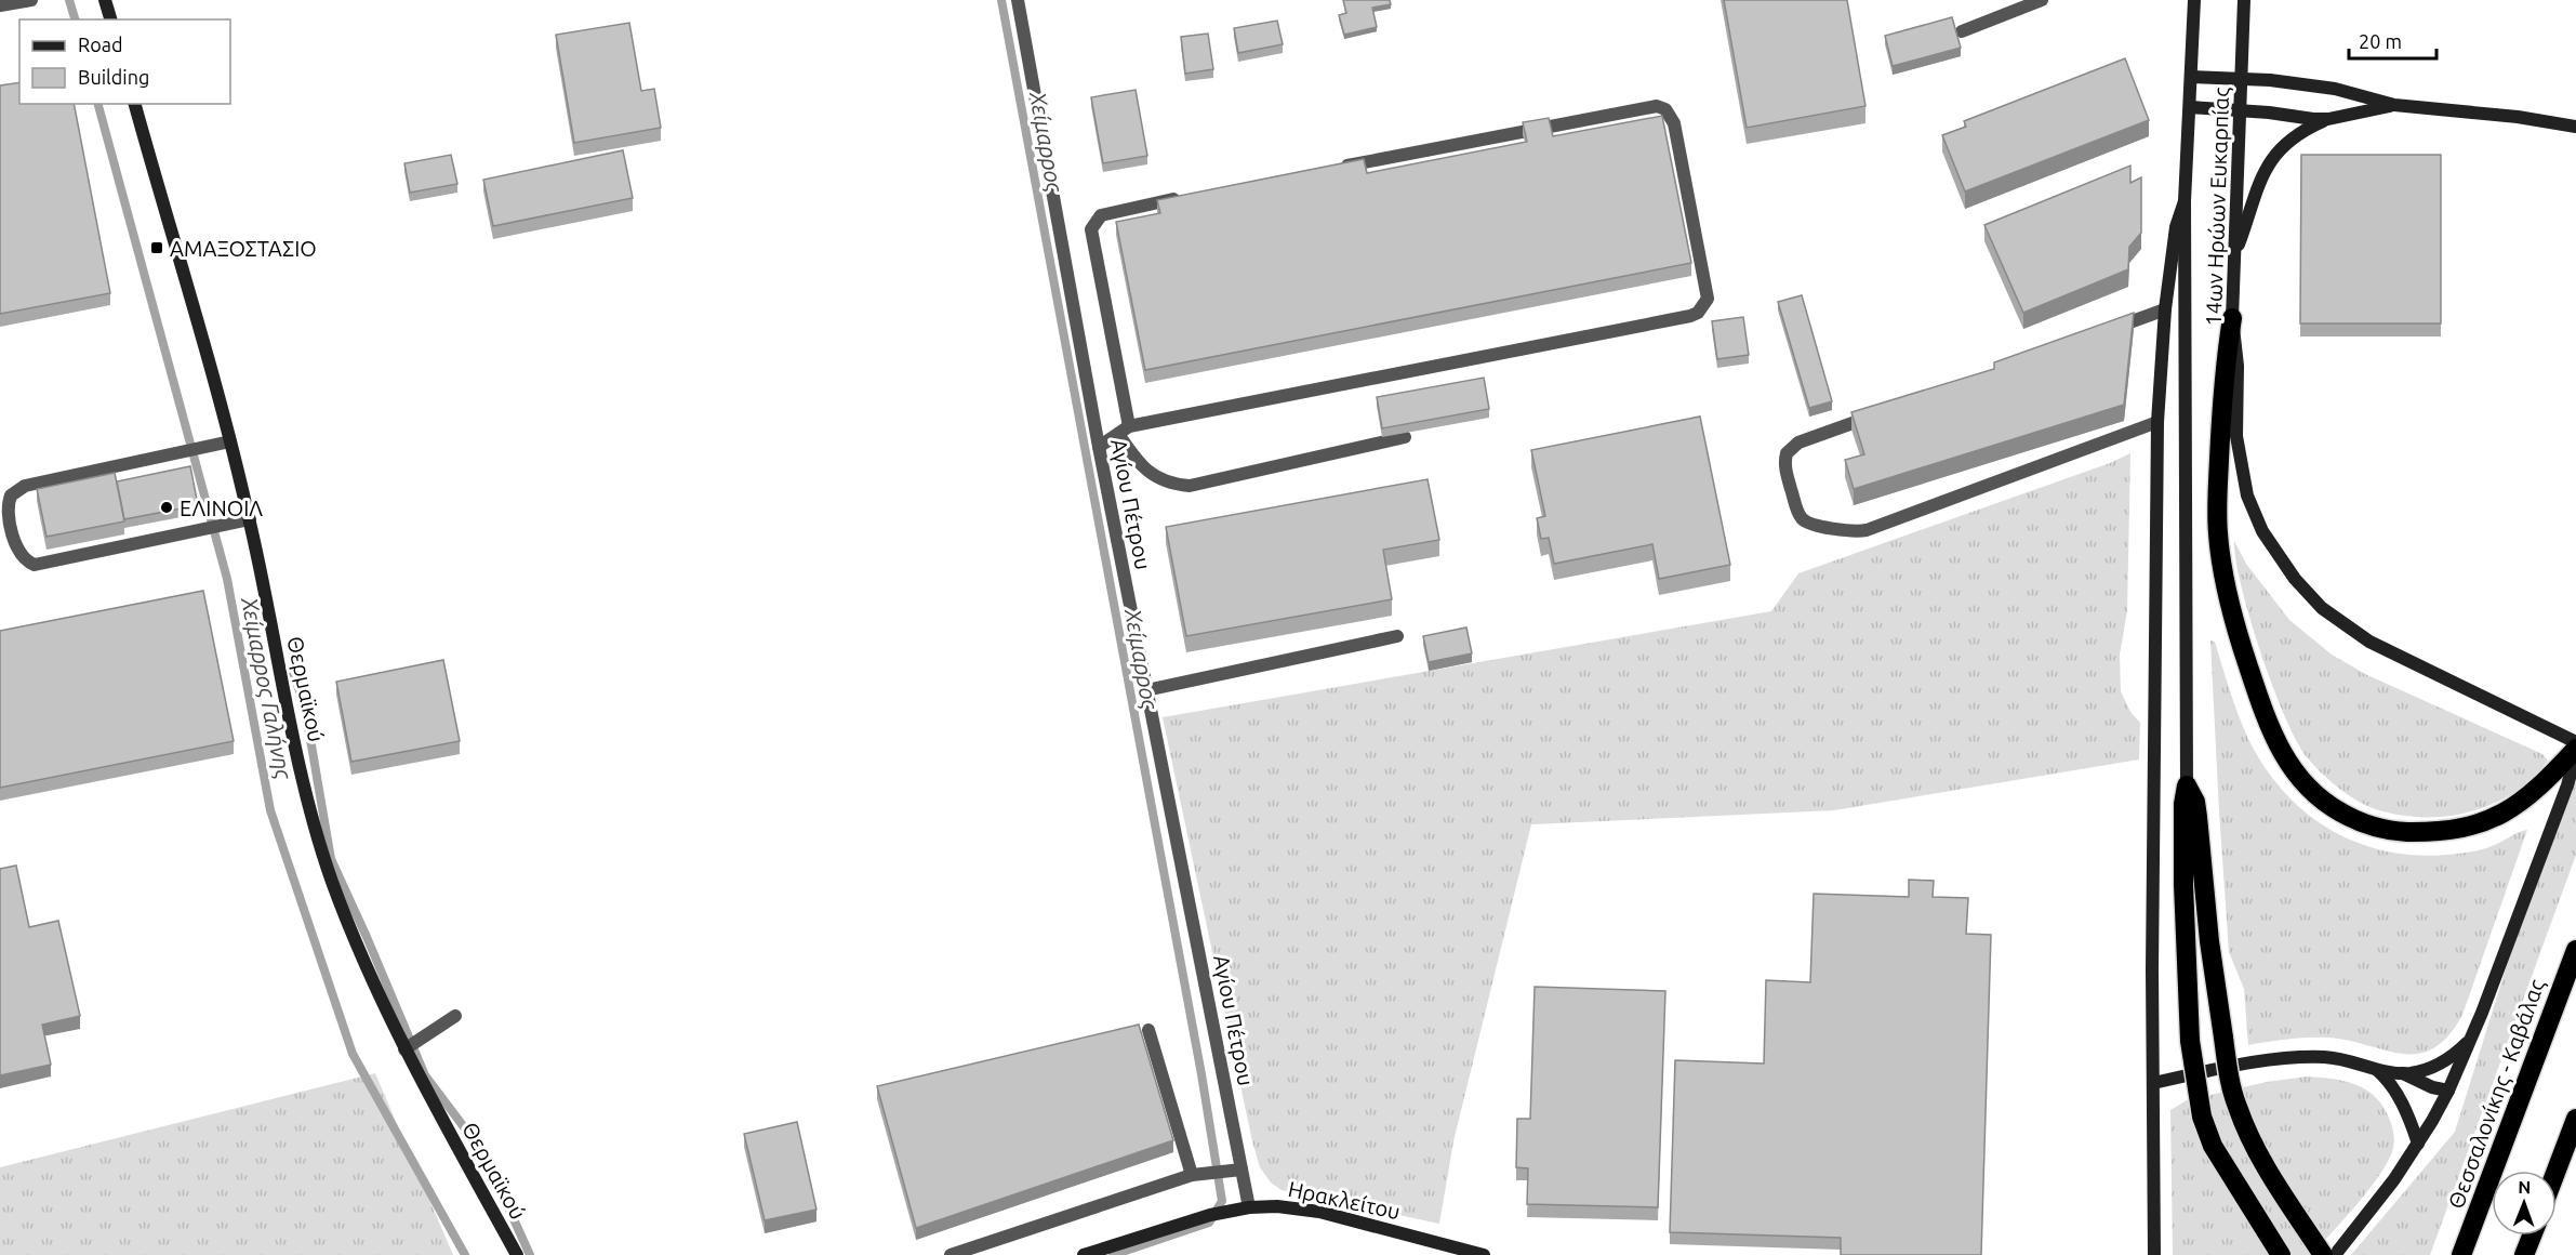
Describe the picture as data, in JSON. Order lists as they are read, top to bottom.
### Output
{
  "streets": {
    "highway": ["Θεσσαλονίκης - Καβάλας"],
    "street": [
      "14ων Ηρώων Ευκαρπίας",
      "Αγίου Πέτρου",
      "Θερμαϊκού",
      "Ηρακλείτου"
    ]
  },
  "crossings": [
    ["Αγίου Πέτρου", "Ηρακλείτου"]
  ],
  "water": ["Χείμαρρος", "Χείμαρρος Γαλήνης"],
  "places": {
    "transit": ["ΑΜΑΞΟΣΤΑΣΙΟ"],
    "other": ["ΕΛΙΝΟΙΛ"]
  },
  "legend": ["Road", "Building"],
  "scale_bar": "20 m",
  "north": "top"
}
